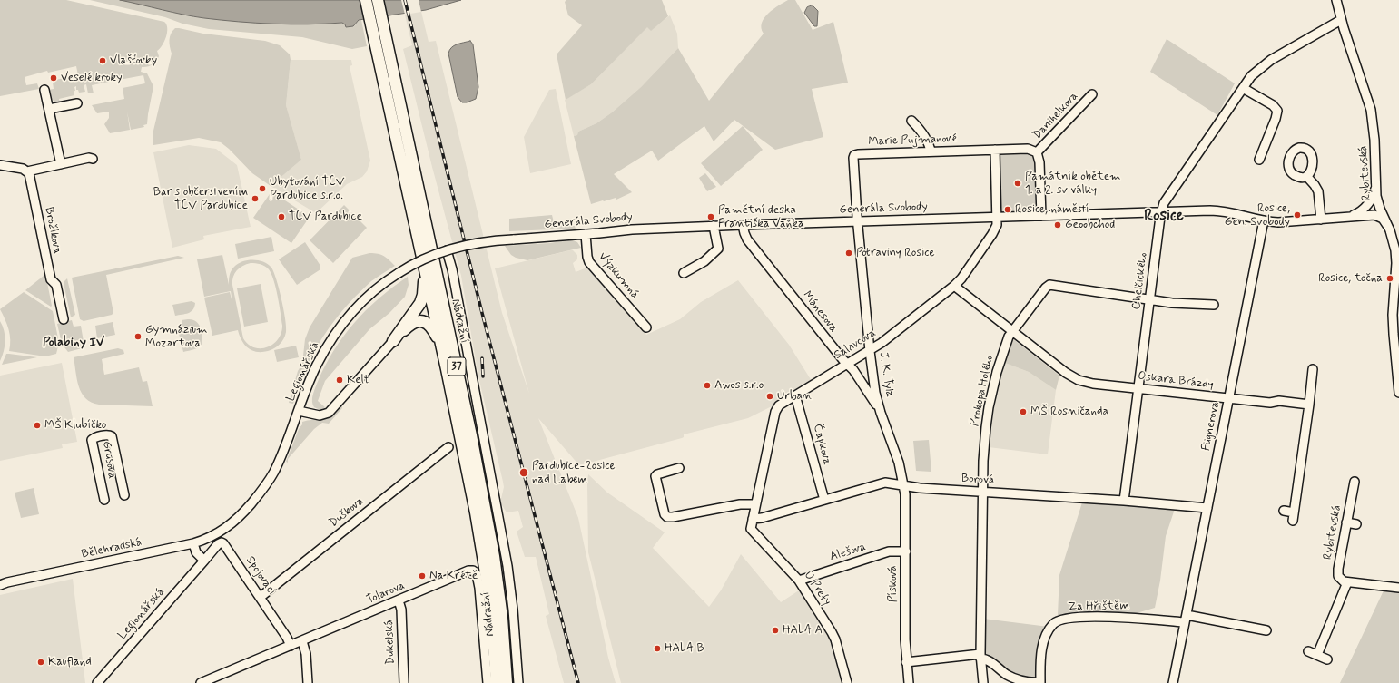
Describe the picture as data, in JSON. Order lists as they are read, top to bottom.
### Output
{
  "streets": {
    "main road": ["Nádražní", "37"],
    "street": [
      "Danihelkova",
      "Marie Pujmanové",
      "Rybitevská",
      "Generála Svobody",
      "Brožíkova",
      "Výzkumná",
      "Chelčického",
      "Mánesova",
      "Salavcova",
      "Legionářská",
      "J. K. Tyla",
      "Oskara Brázdy",
      "Prokopa Holého",
      "Fügnerova",
      "Čapkova",
      "Grusova",
      "Borová",
      "Duškova",
      "Bělehradská",
      "Alešova",
      "Spojovací",
      "Písková",
      "U Prefy",
      "Tolarova",
      "Za Hřištěm",
      "Dukelská"
    ]
  },
  "crossings": [
    ["Danihelkova", "Marie Pujmanové"],
    ["Marie Pujmanové", "Generála Svobody"],
    ["Marie Pujmanové", "Salavcova"],
    ["Marie Pujmanové", "J. K. Tyla"],
    ["Rybitevská", "Generála Svobody"],
    ["Rybitevská", "Chelčického"],
    ["Generála Svobody", "Výzkumná"],
    ["Generála Svobody", "Chelčického"],
    ["Generála Svobody", "Mánesova"],
    ["Generála Svobody", "Salavcova"],
    ["Generála Svobody", "Legionářská"],
    ["Generála Svobody", "J. K. Tyla"],
    ["Generála Svobody", "Fügnerova"],
    ["Chelčického", "Oskara Brázdy"],
    ["Chelčického", "Prokopa Holého"],
    ["Chelčického", "Borová"],
    ["Mánesova", "Salavcova"],
    ["Mánesova", "J. K. Tyla"],
    ["Nádražní", "37"],
    ["Salavcova", "J. K. Tyla"],
    ["Salavcova", "Oskara Brázdy"],
    ["Salavcova", "Čapkova"],
    ["Salavcova", "Borová"],
    ["Salavcova", "U Prefy"],
    ["Legionářská", "Bělehradská"],
    ["Legionářská", "Spojovací"],
    ["J. K. Tyla", "Borová"],
    ["J. K. Tyla", "Písková"],
    ["Oskara Brázdy", "Prokopa Holého"],
    ["Oskara Brázdy", "Fügnerova"],
    ["Prokopa Holého", "Borová"],
    ["Fügnerova", "Borová"],
    ["Fügnerova", "Za Hřištěm"],
    ["Čapkova", "Borová"],
    ["Borová", "Písková"],
    ["Borová", "U Prefy"],
    ["Duškova", "Spojovací"],
    ["Alešova", "Písková"],
    ["Alešova", "U Prefy"],
    ["Spojovací", "Tolarova"],
    ["Tolarova", "Dukelská"]
  ],
  "districts": ["Rosice", "Polabiny IV"],
  "places": [
    "Vlašťovky",
    "Veselé kroky",
    "Památník obětem 1. a 2. sv války",
    "Ubytování TCV Pardubice s.r.o.",
    "Bar s občerstvením TCV Pardubice",
    "Rosice, náměstí",
    "Rosice, Gen. Svobody",
    "TCV Pardubice",
    "Pamětní deska Františka Vaňka",
    "Geoobchod",
    "Potraviny Rosice",
    "Rosice, točna",
    "Gymnázium Mozartova",
    "Kelt",
    "Awos s.r.o",
    "Urban",
    "MŠ Rosničanda",
    "MŠ Klubíčko",
    "Pardubice-Rosice nad Labem",
    "Na Krétě",
    "HALA A",
    "HALA B",
    "Kaufland"
  ]
}
